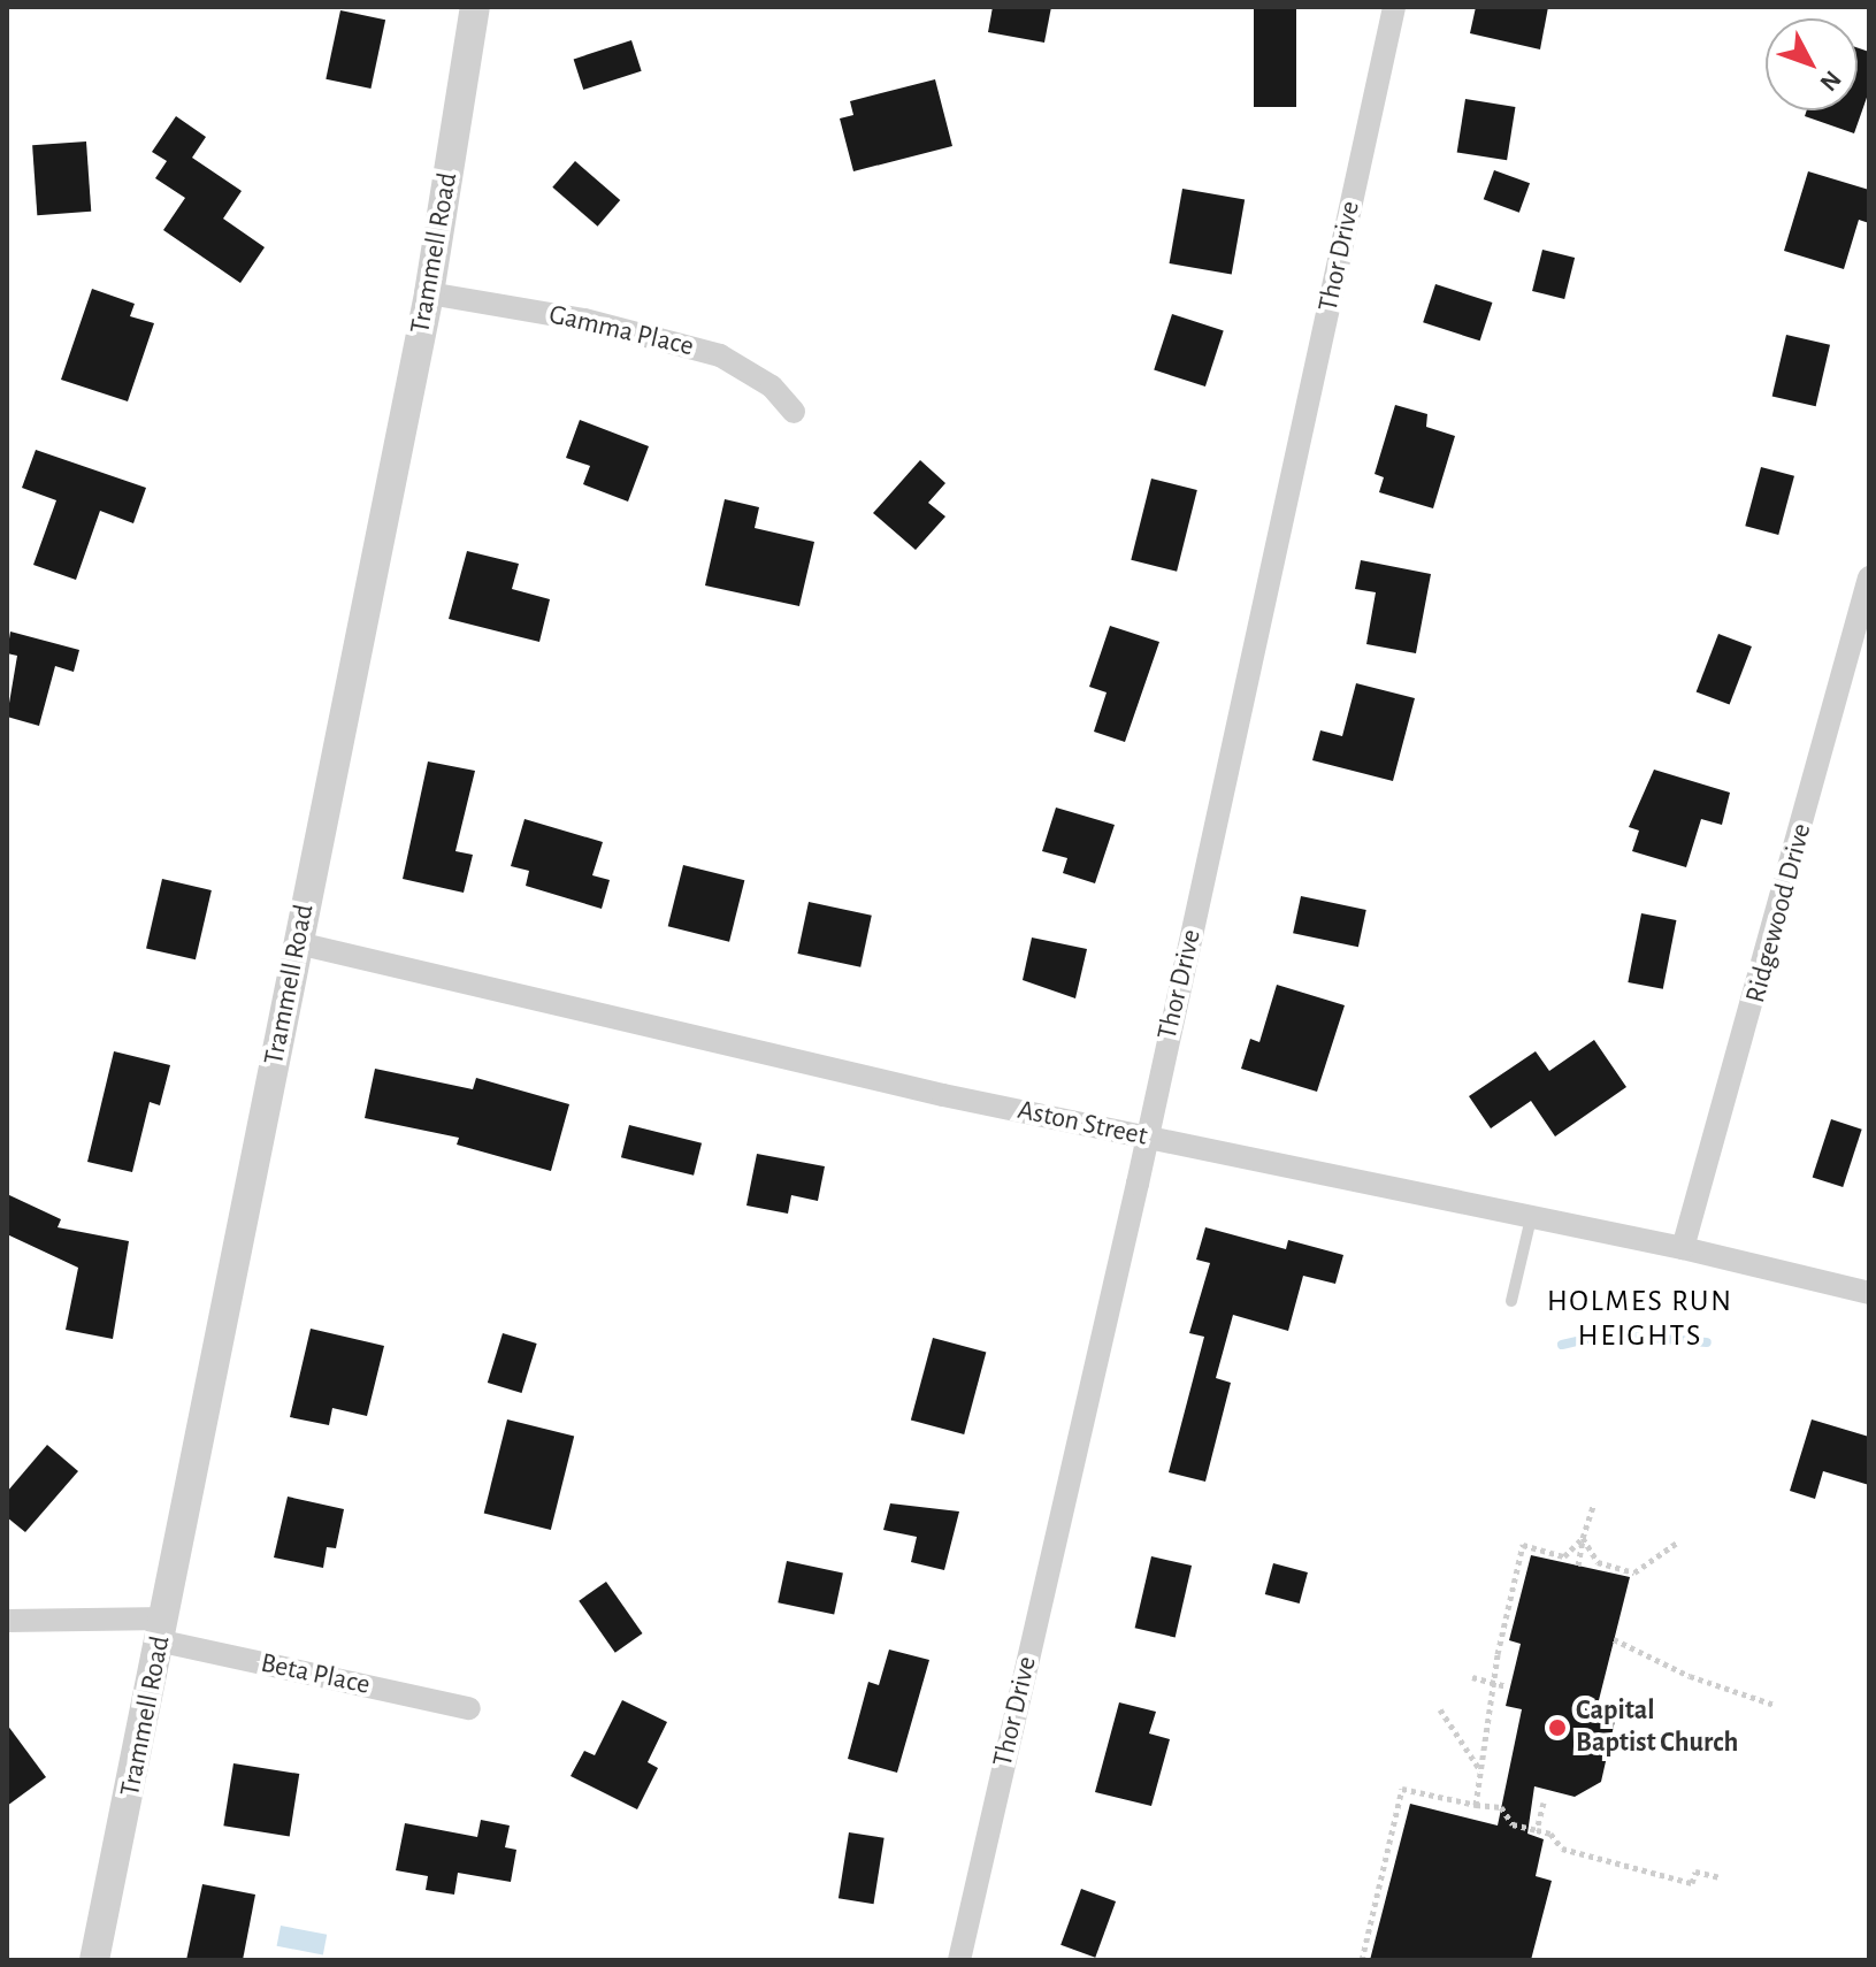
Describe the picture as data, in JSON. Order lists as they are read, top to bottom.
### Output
{
  "streets": {
    "street": [
      "Trammell Road",
      "Thor Drive",
      "Gamma Place",
      "Ridgewood Drive",
      "Aston Street",
      "Beta Place"
    ]
  },
  "crossings": [
    ["Trammell Road", "Gamma Place"],
    ["Trammell Road", "Aston Street"],
    ["Trammell Road", "Beta Place"],
    ["Thor Drive", "Aston Street"],
    ["Ridgewood Drive", "Aston Street"]
  ],
  "districts": ["HOLMES RUN HEIGHTS"],
  "places": ["Capital Baptist Church"],
  "north": "bottom right"
}
